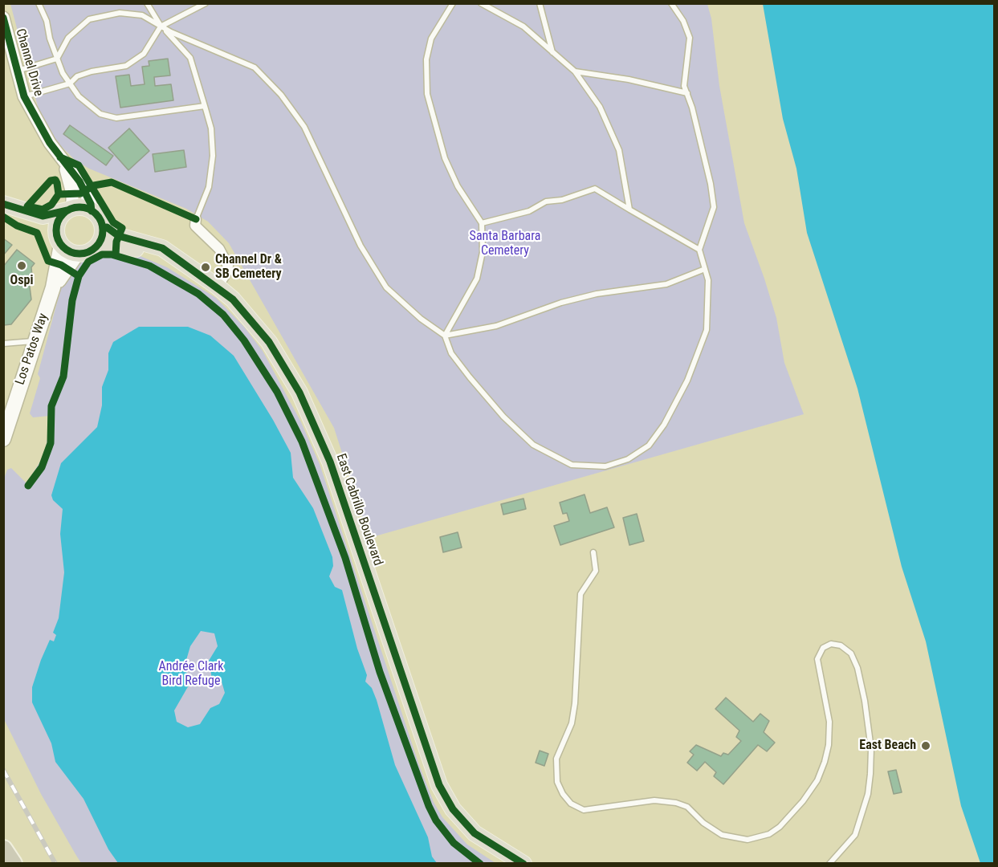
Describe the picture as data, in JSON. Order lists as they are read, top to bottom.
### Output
{
  "streets": {
    "main road": ["Los Patos Way", "East Cabrillo Boulevard"],
    "street": ["Channel Drive"]
  },
  "crossings": [
    ["Channel Drive", "Los Patos Way"],
    ["Channel Drive", "East Cabrillo Boulevard"],
    ["Los Patos Way", "East Cabrillo Boulevard"]
  ],
  "parks": ["Santa Barbara Cemetery", "Andrée Clark Bird Refuge"],
  "places": ["Ospi", "Channel Dr & SB Cemetery", "East Beach"]
}
